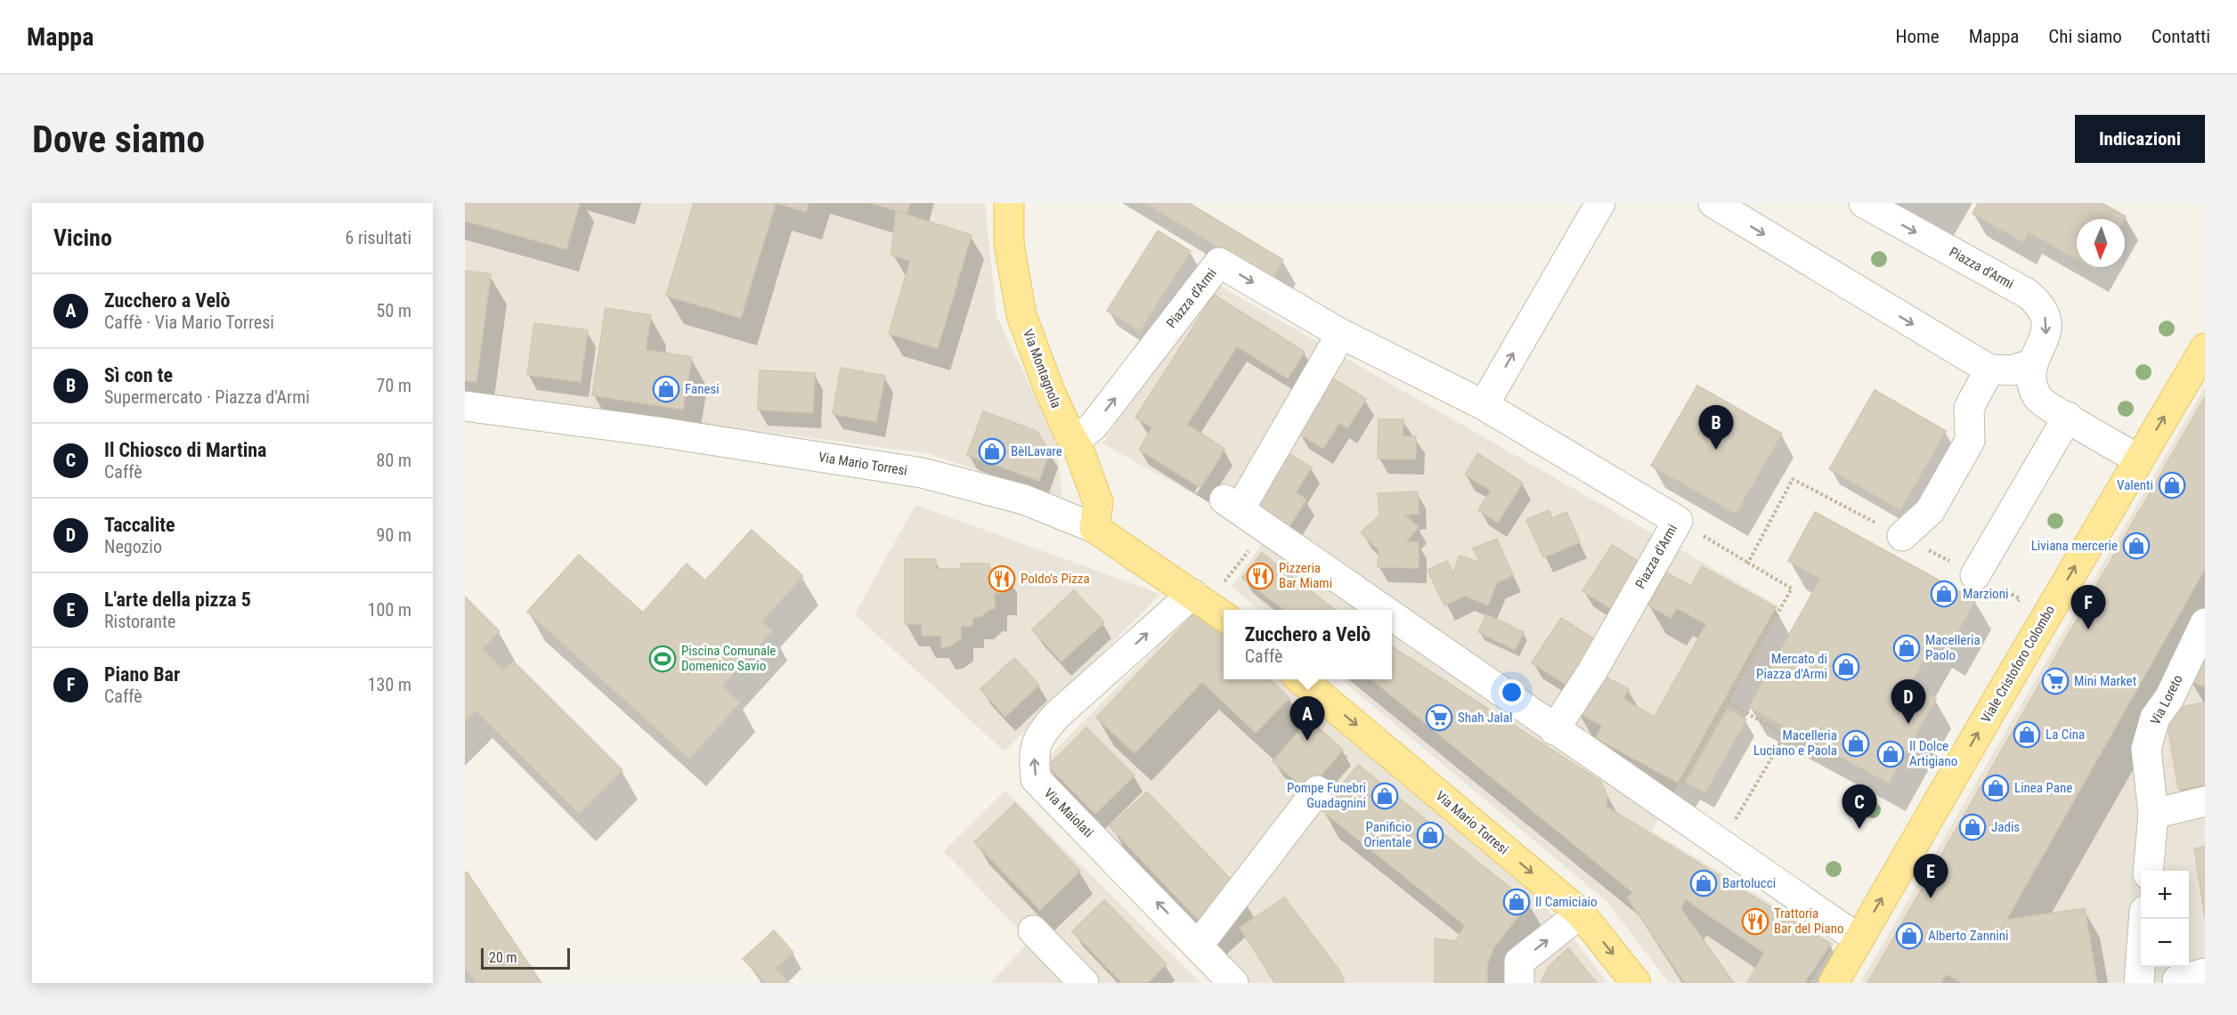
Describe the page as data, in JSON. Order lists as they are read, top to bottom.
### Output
{
  "streets": {
    "main road": ["Via Montagnola", "Via Mario Torresi", "Viale Cristoforo Colombo"],
    "street": ["Piazza d'Armi", "Via Loreto", "Via Maiolati"]
  },
  "crossings": [
    ["Piazza d'Armi", "Via Montagnola"],
    ["Via Montagnola", "Via Mario Torresi"],
    ["Via Mario Torresi", "Via Maiolati"]
  ],
  "one_way": ["Viale Cristoforo Colombo"],
  "places": {
    "shop": [
      "Fanesi",
      "BèlLavare",
      "Valenti",
      "Liviana mercerie",
      "Marzioni",
      "Macelleria Paolo",
      "Mercato di Piazza d'Armi",
      "La Cina",
      "Macelleria Luciano e Paola",
      "Il Dolce Artigiano",
      "Linea Pane",
      "Pompe Funebri Guadagnini",
      "Jadis",
      "Panificio Orientale",
      "Bartolucci",
      "Il Camiciaio",
      "Alberto Zannini"
    ],
    "restaurant": ["Pizzeria Bar Miami", "Poldo's Pizza", "Trattoria Bar del Piano"],
    "sports": ["Piscina Comunale Domenico Savio"],
    "supermarket": ["Mini Market", "Shah Jalal"]
  },
  "scale_bar": "20 m",
  "north": "bottom",
  "page": {
    "header": "Mappa",
    "nav": [
      "Home",
      "Mappa",
      "Chi siamo",
      "Contatti"
    ],
    "buttons": "Indicazioni",
    "title": "Dove siamo",
    "heading": ["Vicino", "6 risultati"],
    "list": [
      {
        "mark": "A",
        "name": "Zucchero a Velò",
        "note": "Caffè · Via Mario Torresi",
        "value": "50 m"
      },
      {
        "mark": "B",
        "name": "Sì con te",
        "note": "Supermercato · Piazza d'Armi",
        "value": "70 m"
      },
      {
        "mark": "C",
        "name": "Il Chiosco di Martina",
        "note": "Caffè",
        "value": "80 m"
      },
      {
        "mark": "D",
        "name": "Taccalite",
        "note": "Negozio",
        "value": "90 m"
      },
      {
        "mark": "E",
        "name": "L'arte della pizza 5",
        "note": "Ristorante",
        "value": "100 m"
      },
      {
        "mark": "F",
        "name": "Piano Bar",
        "note": "Caffè",
        "value": "130 m"
      }
    ],
    "pins": [
      "B",
      "F",
      "D",
      "A",
      "C",
      "E"
    ],
    "popup": ["Zucchero a Velò", "Caffè"],
    "map_buttons": ["+", "−"],
    "scale": "20 m"
  }
}
